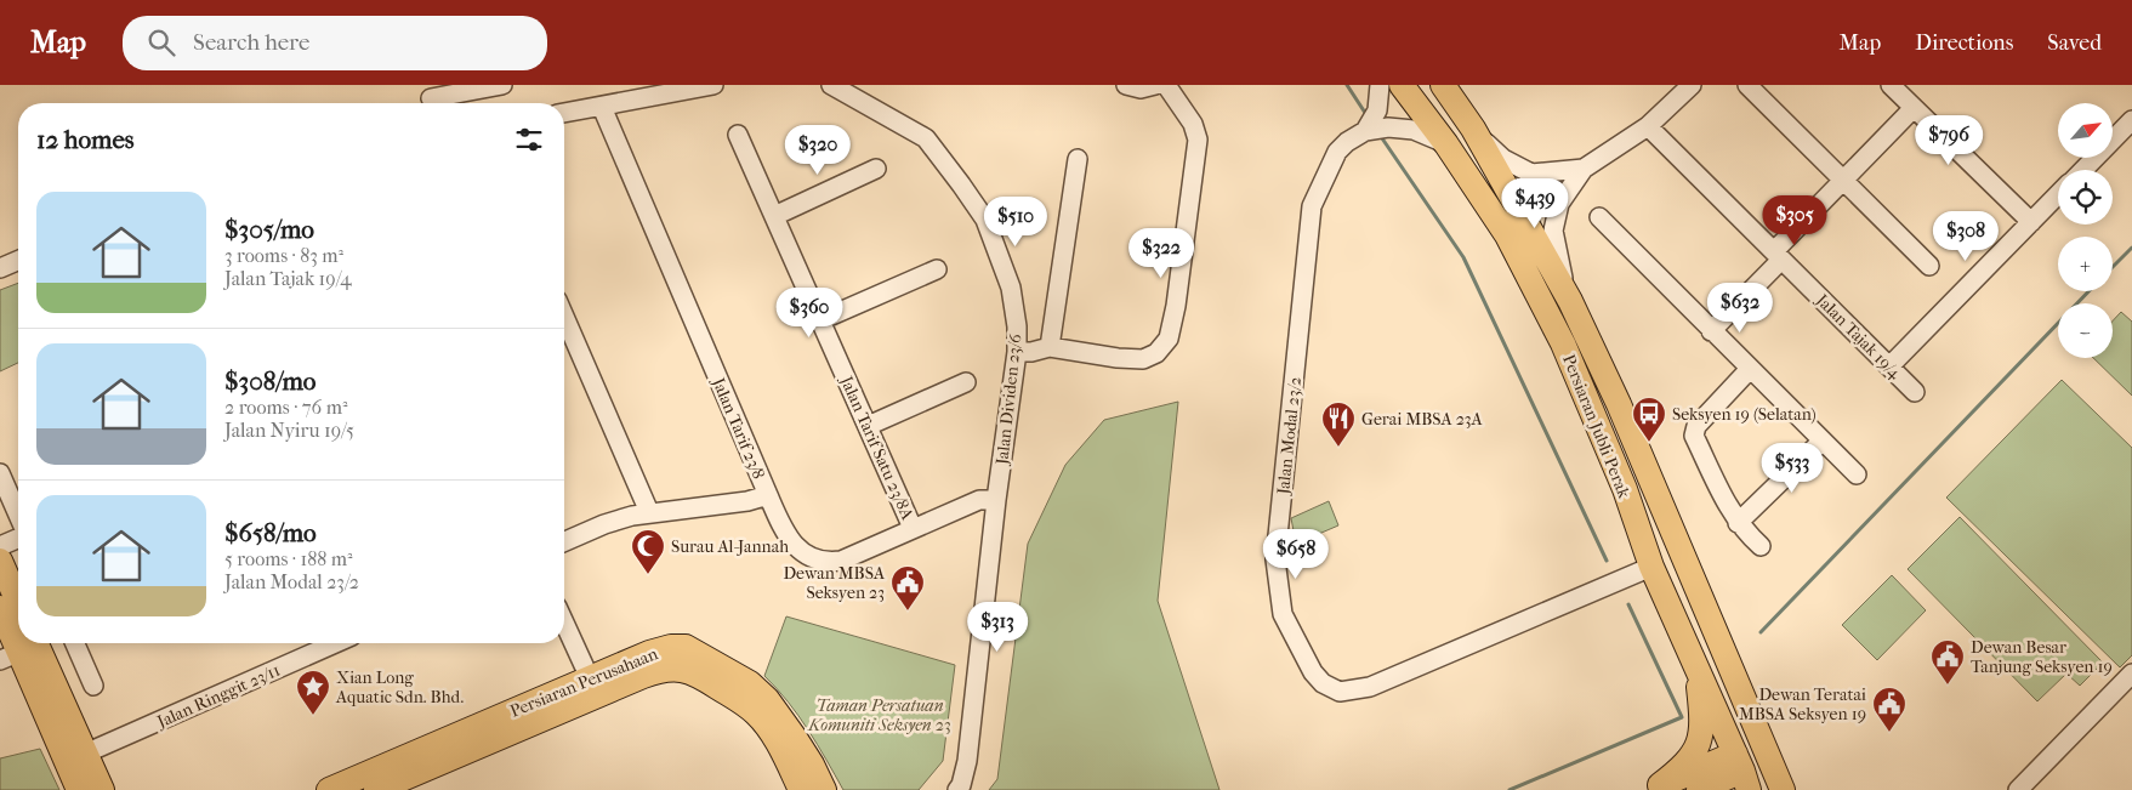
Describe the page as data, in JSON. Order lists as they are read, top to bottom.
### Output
{
  "streets": {
    "main road": ["Persiaran Jubli Perak", "Persiaran Perusahaan"],
    "street": [
      "Jalan Tajak 19/4",
      "Jalan Dividen 23/6",
      "Jalan Tarif 23/8",
      "Jalan Modal 23/2",
      "Jalan Tarif Satu 23/8A",
      "Jalan Ringgit 23/11"
    ]
  },
  "crossings": [
    ["Jalan Dividen 23/6", "Jalan Tarif 23/8"],
    ["Persiaran Jubli Perak", "Jalan Modal 23/2"],
    ["Jalan Tarif 23/8", "Jalan Tarif Satu 23/8A"]
  ],
  "parks": ["Taman Persatuan Komuniti Seksyen 23"],
  "places": {
    "bus stop": ["Seksyen 19 (Selatan)"],
    "restaurant": ["Gerai MBSA 23A"],
    "mosque": ["Surau Al-Jannah"],
    "public building": ["Dewan MBSA Seksyen 23", "Dewan Besar Tanjung Seksyen 19", "Dewan Teratai MBSA Seksyen 19"],
    "place": ["Xian Long Aquatic Sdn. Bhd."]
  },
  "north": "top right",
  "page": {
    "header": "Map",
    "search": "Search here",
    "nav": ["Map", "Directions", "Saved"],
    "map_buttons": ["+", "−"],
    "heading": "12 homes",
    "price": [
      "$796",
      "$320",
      "$439",
      "$305",
      "$510",
      "$308",
      "$322",
      "$632",
      "$360",
      "$533",
      "$658",
      "$313"
    ],
    "list": [
      {
        "name": "$305/mo",
        "note": "3 rooms · 83 m² · Jalan Tajak 19/4"
      },
      {
        "name": "$308/mo",
        "note": "2 rooms · 76 m² · Jalan Nyiru 19/5"
      },
      {
        "name": "$658/mo",
        "note": "5 rooms · 188 m² · Jalan Modal 23/2"
      }
    ]
  }
}
